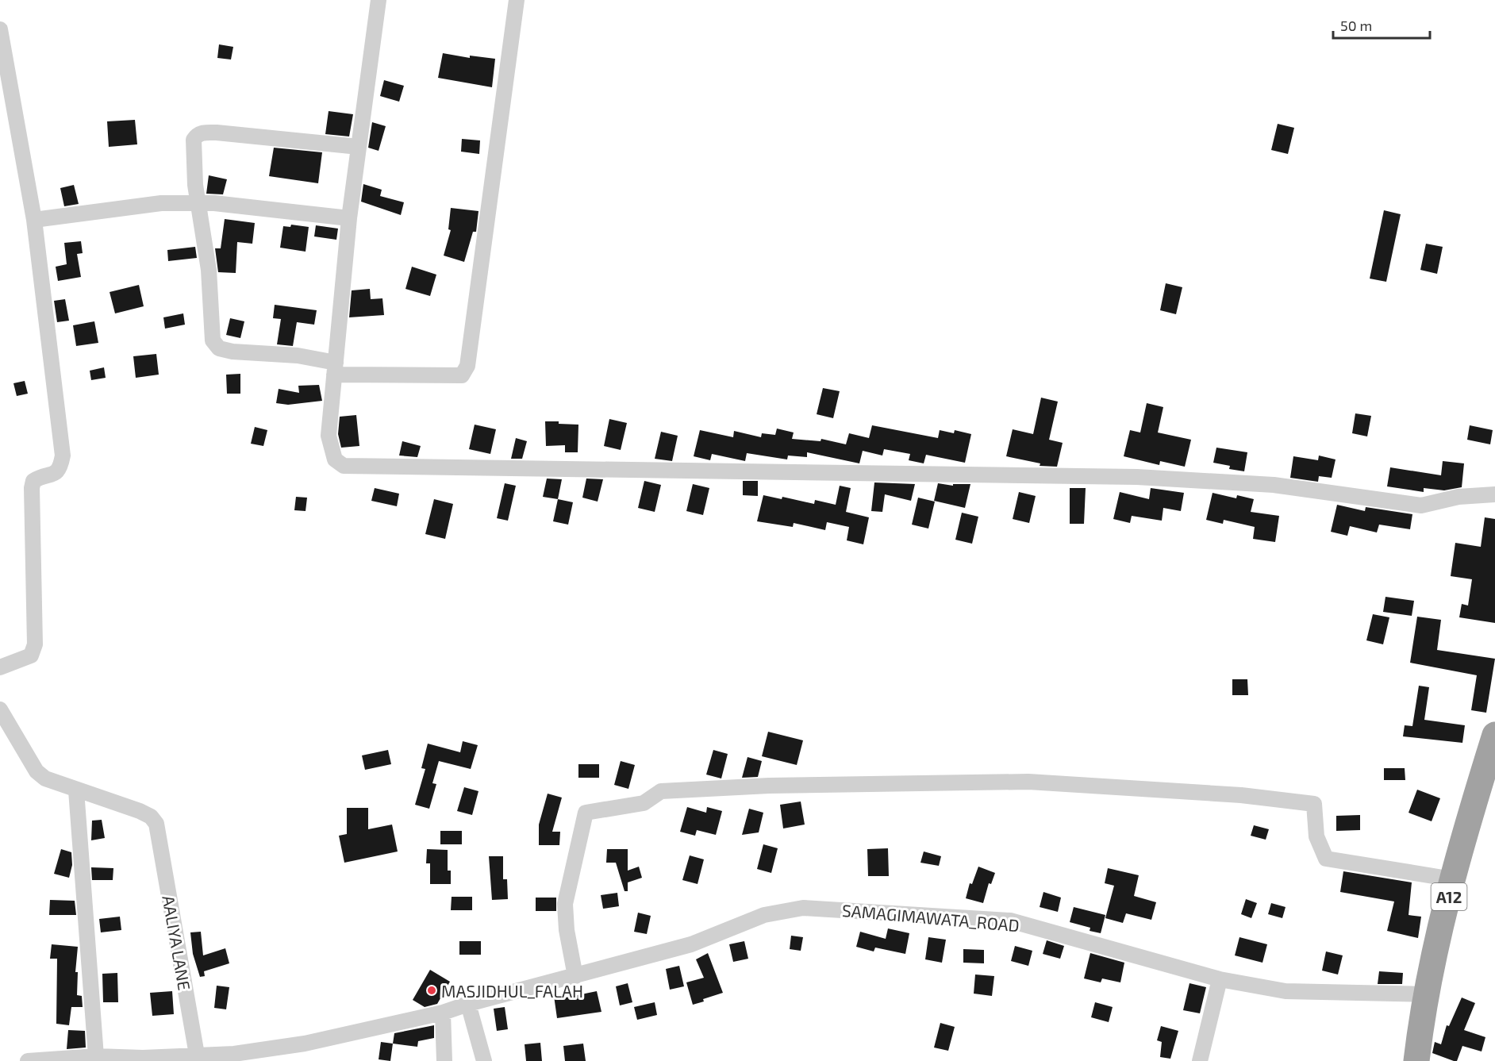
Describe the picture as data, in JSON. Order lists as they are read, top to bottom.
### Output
{
  "streets": {
    "highway": ["A12"],
    "street": ["SAMAGIMAWATA_ROAD", "AALIYA LANE"]
  },
  "crossings": [
    ["A12", "SAMAGIMAWATA_ROAD"],
    ["SAMAGIMAWATA_ROAD", "AALIYA LANE"]
  ],
  "places": ["MASJIDHUL_FALAH"],
  "scale_bar": "50 m"
}
